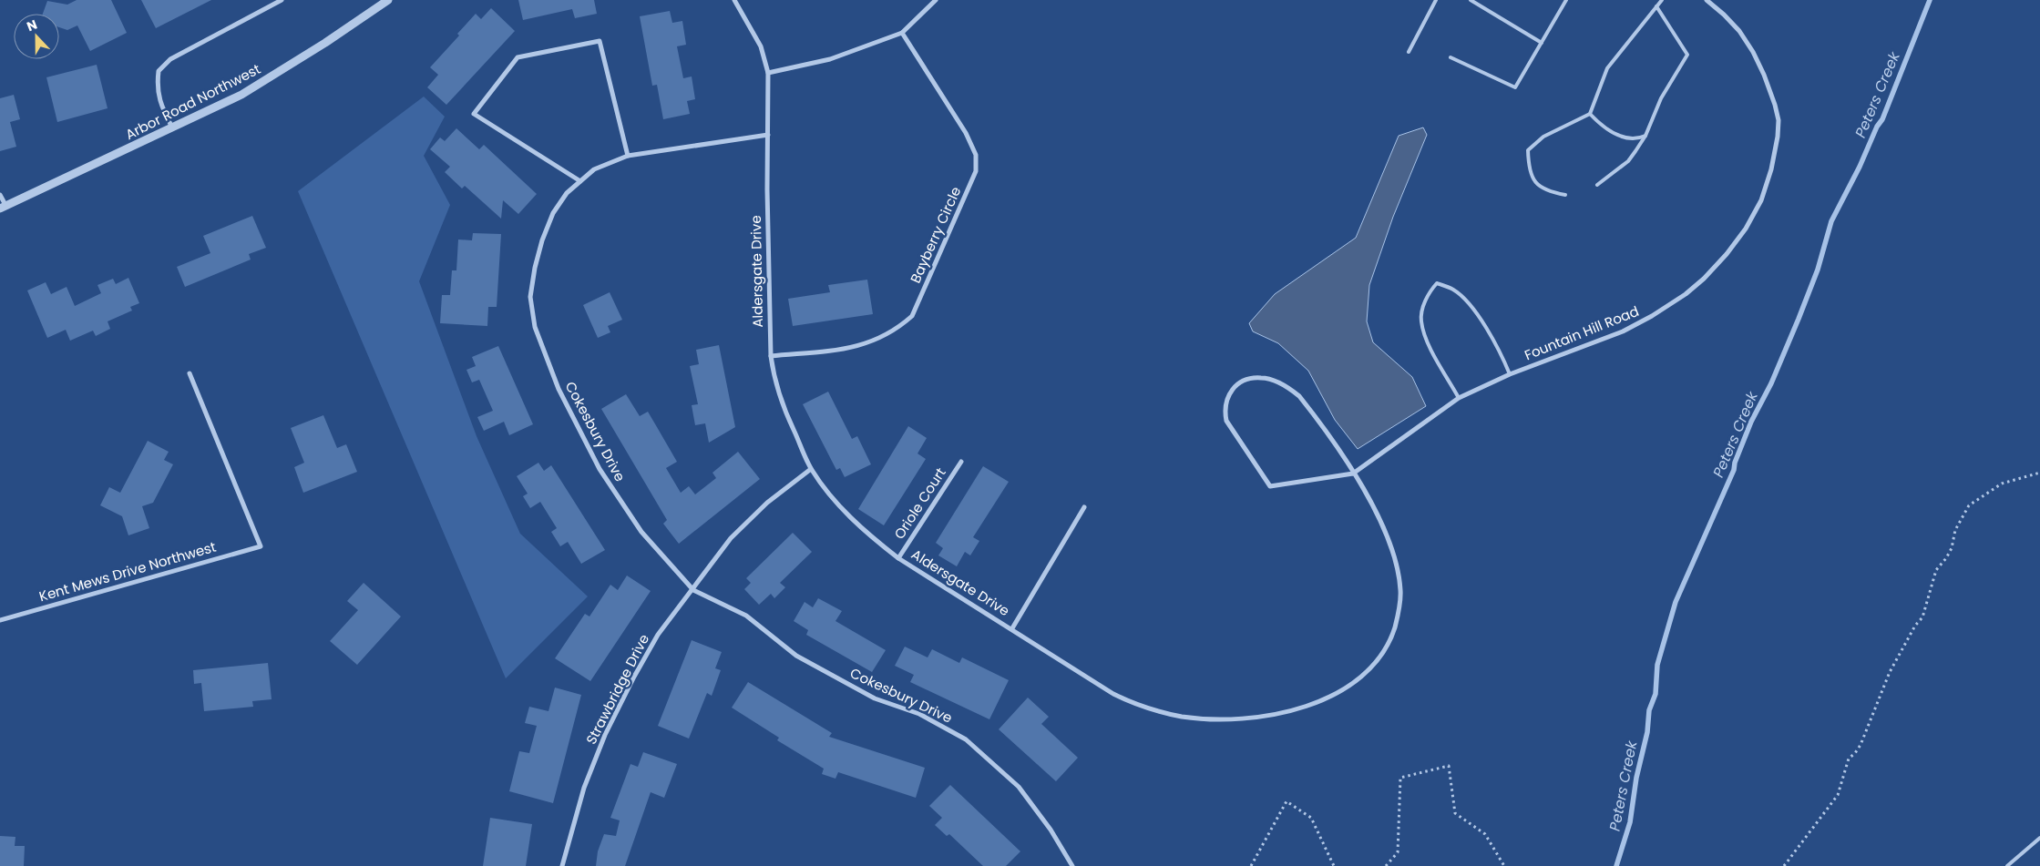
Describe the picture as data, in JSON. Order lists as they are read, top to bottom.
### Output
{
  "streets": {
    "street": [
      "Arbor Road Northwest",
      "Bayberry Circle",
      "Aldersgate Drive",
      "Fountain Hill Road",
      "Cokesbury Drive",
      "Oriole Court",
      "Kent Mews Drive Northwest",
      "Strawbridge Drive"
    ]
  },
  "crossings": [
    ["Bayberry Circle", "Aldersgate Drive"],
    ["Aldersgate Drive", "Fountain Hill Road"],
    ["Aldersgate Drive", "Cokesbury Drive"],
    ["Aldersgate Drive", "Oriole Court"],
    ["Aldersgate Drive", "Strawbridge Drive"],
    ["Cokesbury Drive", "Strawbridge Drive"]
  ],
  "water": ["Peters Creek"],
  "north": "top"
}
